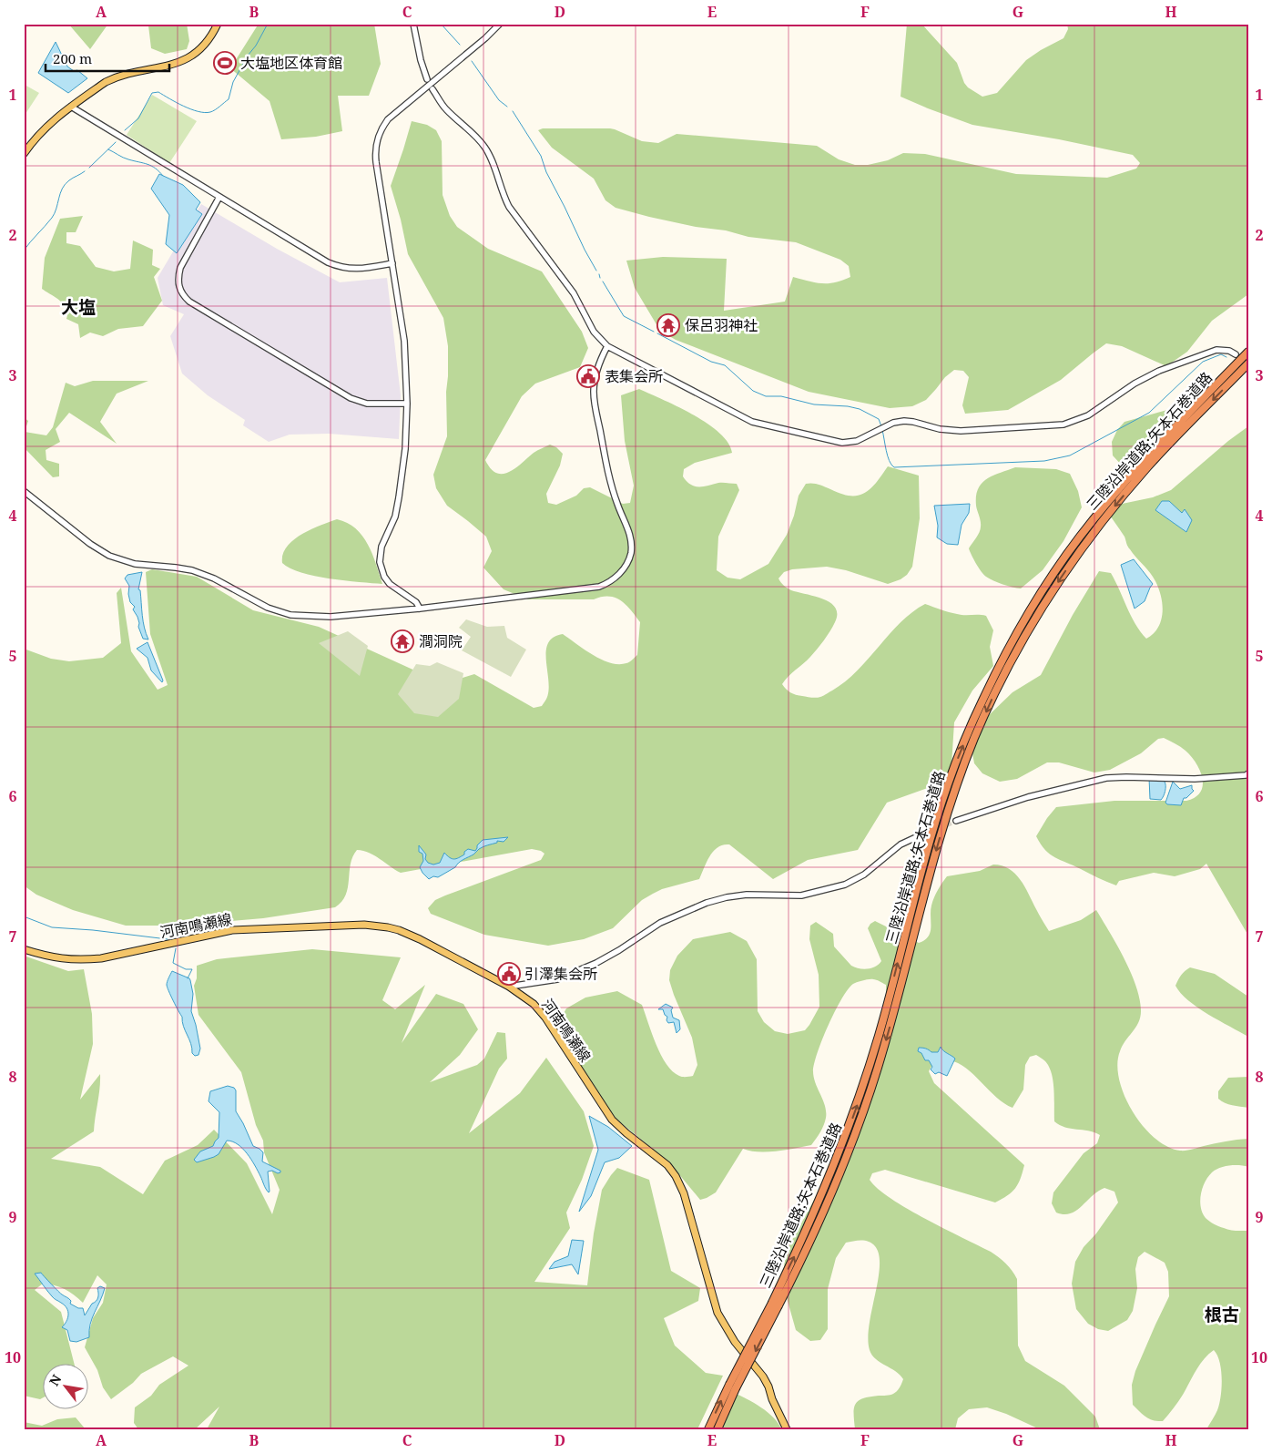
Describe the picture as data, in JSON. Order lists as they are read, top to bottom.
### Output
{
  "streets": {
    "highway": ["三陸沿岸道路;矢本石巻道路"],
    "main road": ["河南鳴瀬線"]
  },
  "districts": ["大塩", "根古"],
  "places": {
    "sports": ["大塩地区体育館"],
    "temple": ["保呂羽神社", "澗洞院"],
    "public building": ["表集会所", "引澤集会所"]
  },
  "scale_bar": "200 m",
  "north": "top left",
  "grid": {
    "columns": [
      "A",
      "B",
      "C",
      "D",
      "E",
      "F",
      "G",
      "H"
    ],
    "rows": [
      "1",
      "2",
      "3",
      "4",
      "5",
      "6",
      "7",
      "8",
      "9",
      "10"
    ]
  }
}
